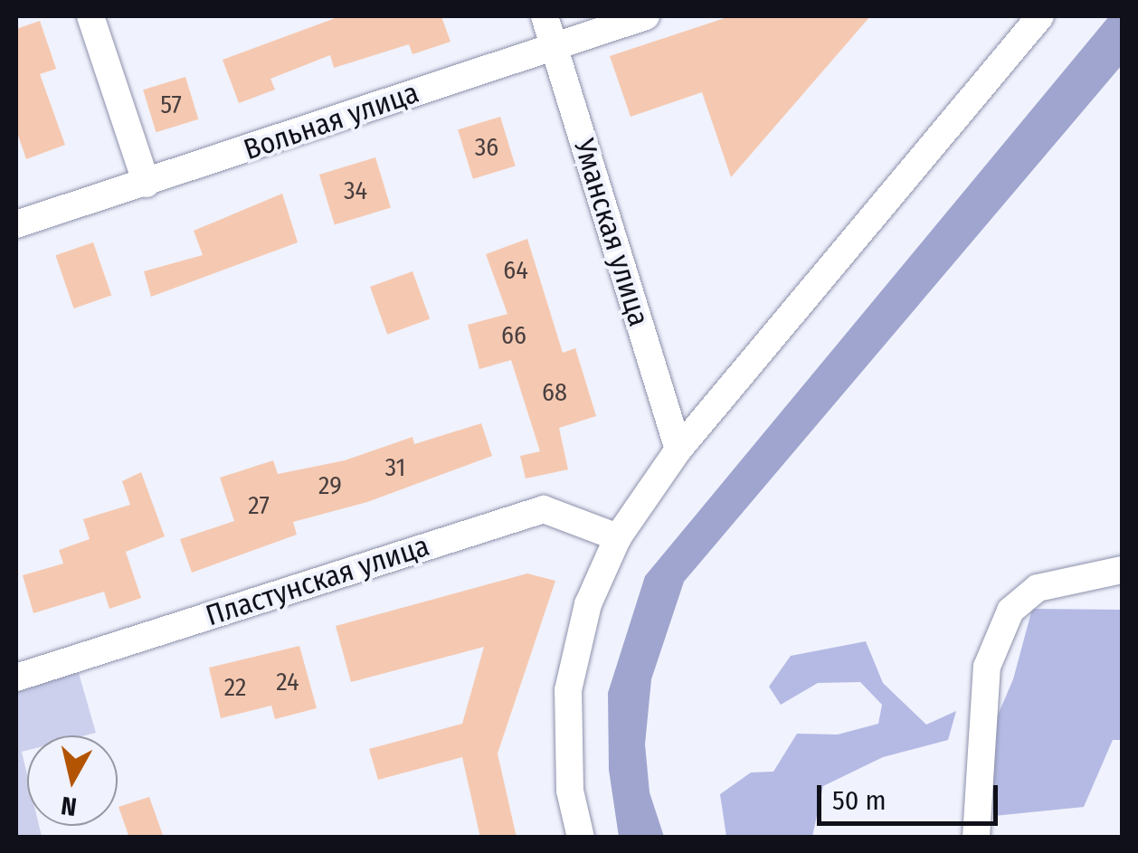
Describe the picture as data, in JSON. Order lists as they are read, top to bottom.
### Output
{
  "streets": {
    "street": ["Вольная улица", "Уманская улица", "Пластунская улица"]
  },
  "crossings": [
    ["Вольная улица", "Уманская улица"]
  ],
  "house_numbers": [
    "57",
    "36",
    "34",
    "64",
    "66",
    "68",
    "31",
    "29",
    "27",
    "24",
    "22"
  ],
  "scale_bar": "50 m",
  "north": "bottom"
}
